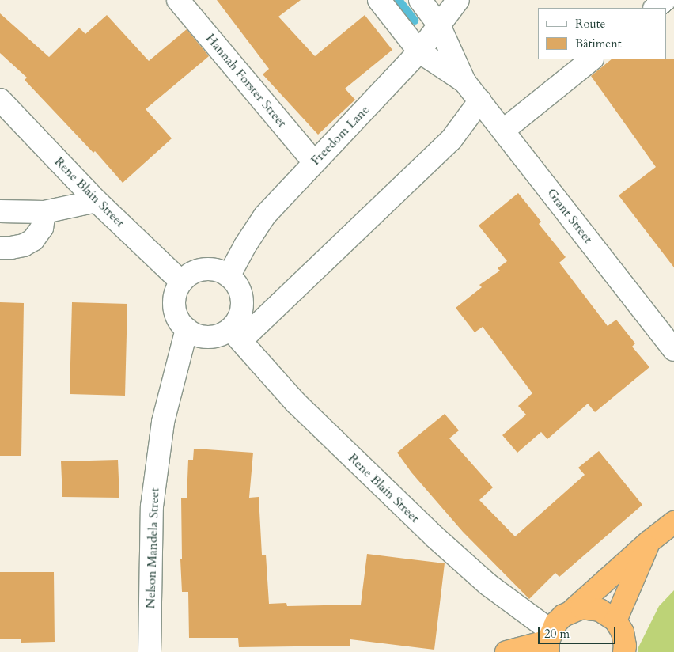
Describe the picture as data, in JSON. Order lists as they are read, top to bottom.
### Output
{
  "streets": {
    "street": [
      "Hannah Forster Street",
      "Freedom Lane",
      "Rene Blain Street",
      "Grant Street",
      "Nelson Mandela Street"
    ]
  },
  "crossings": [
    ["Hannah Forster Street", "Freedom Lane"],
    ["Freedom Lane", "Rene Blain Street"],
    ["Freedom Lane", "Grant Street"],
    ["Freedom Lane", "Nelson Mandela Street"],
    ["Rene Blain Street", "Nelson Mandela Street"]
  ],
  "legend": ["Route", "Bâtiment"],
  "scale_bar": "20 m"
}
